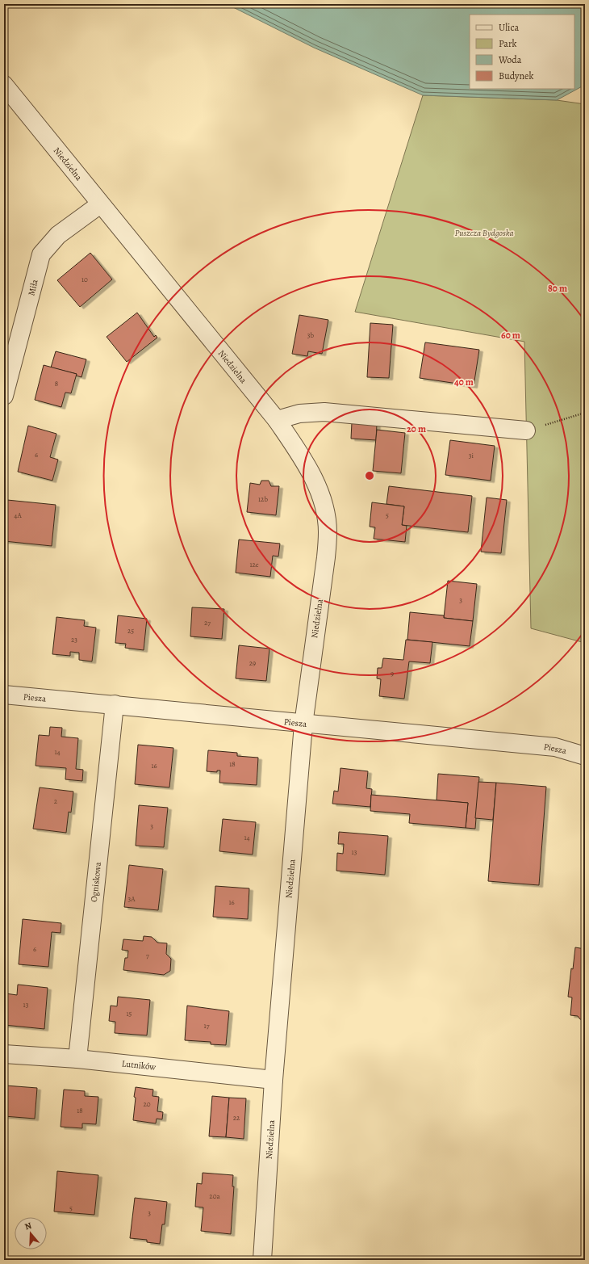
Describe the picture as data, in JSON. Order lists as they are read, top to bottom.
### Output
{
  "streets": {
    "street": [
      "Niedzielna",
      "Miła",
      "Piesza",
      "Ogniskowa",
      "Lutników"
    ]
  },
  "crossings": [
    ["Niedzielna", "Miła"],
    ["Niedzielna", "Piesza"],
    ["Niedzielna", "Lutników"],
    ["Piesza", "Ogniskowa"],
    ["Ogniskowa", "Lutników"]
  ],
  "parks": ["Puszcza Bydgoska"],
  "house_numbers": [
    "10",
    "3b",
    "8",
    "6",
    "3i",
    "12b",
    "4A",
    "5",
    "12c",
    "3",
    "27",
    "25",
    "23",
    "29",
    "9",
    "14",
    "18",
    "16",
    "2",
    "3",
    "14",
    "13",
    "3A",
    "16",
    "6",
    "7",
    "13",
    "15",
    "17",
    "20",
    "18",
    "22",
    "20a",
    "5",
    "3"
  ],
  "legend": [
    "Ulica",
    "Park",
    "Woda",
    "Budynek"
  ],
  "north": "top",
  "rings": [
    "80 m",
    "60 m",
    "40 m",
    "20 m"
  ]
}
